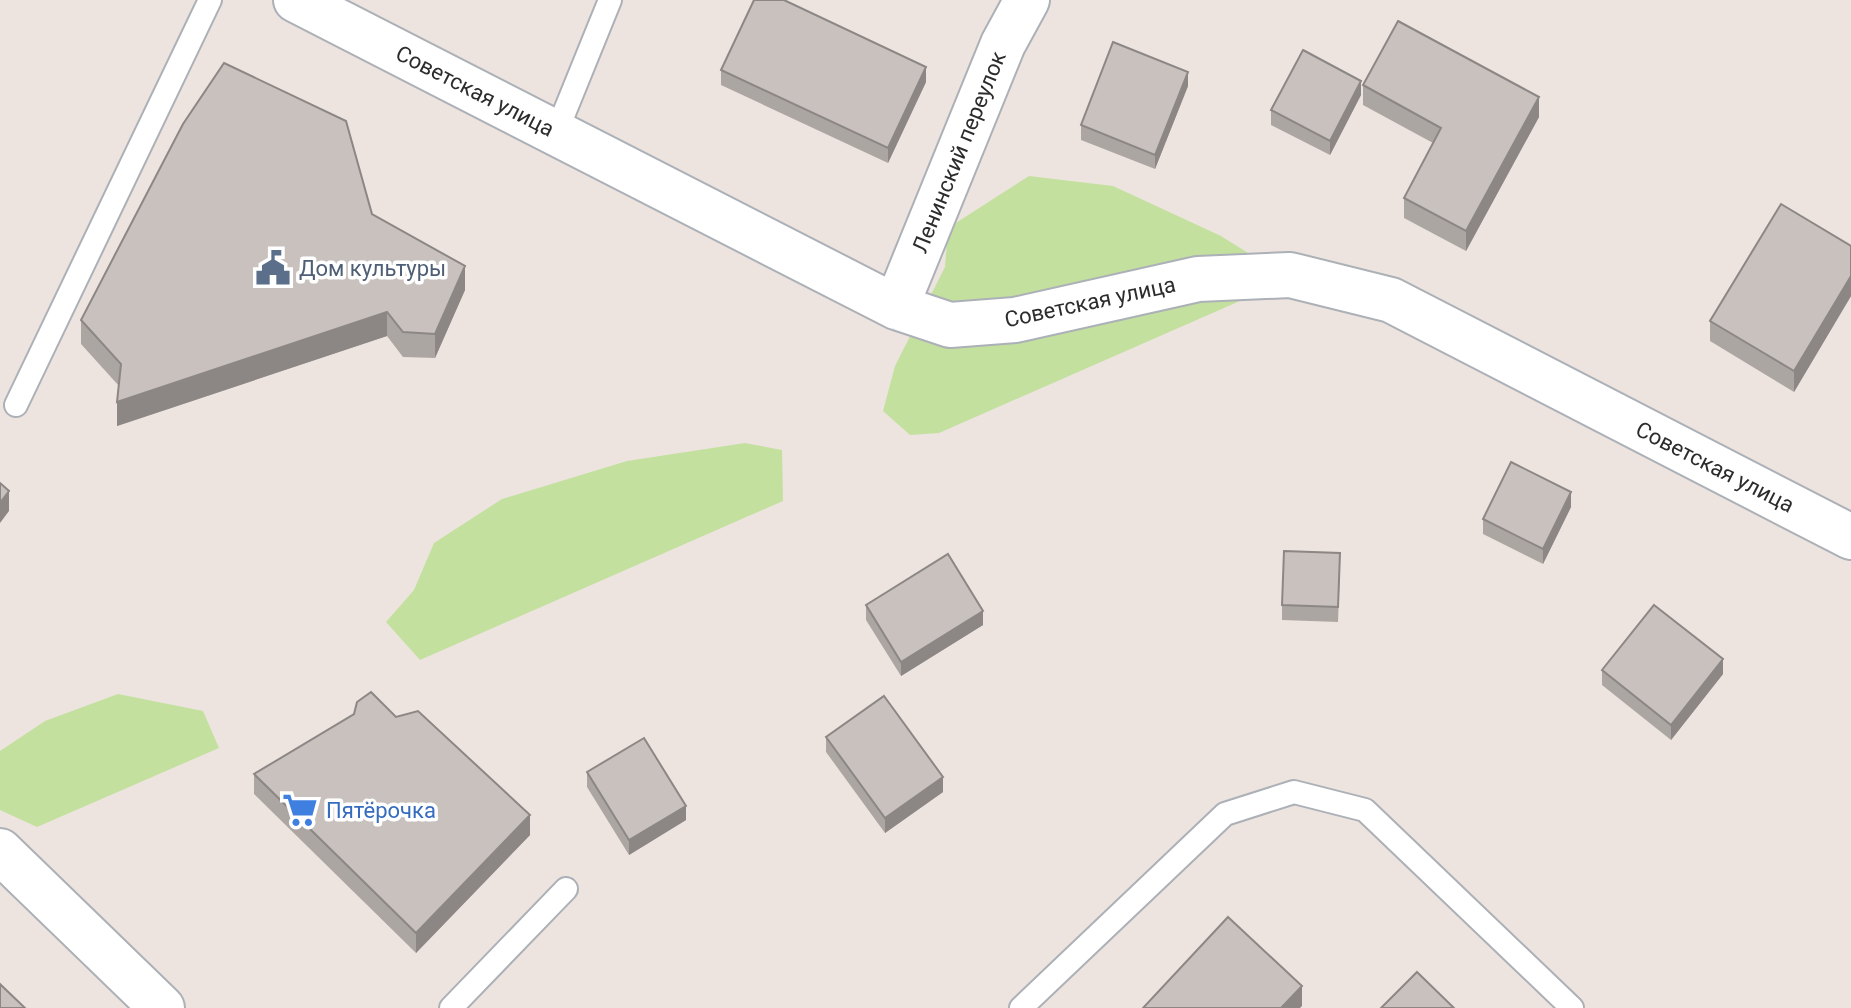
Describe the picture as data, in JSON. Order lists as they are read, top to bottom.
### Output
{
  "streets": {
    "street": ["Советская улица", "Ленинский переулок"]
  },
  "crossings": [
    ["Советская улица", "Ленинский переулок"]
  ],
  "places": {
    "public building": ["Дом культуры"],
    "supermarket": ["Пятёрочка"]
  }
}
